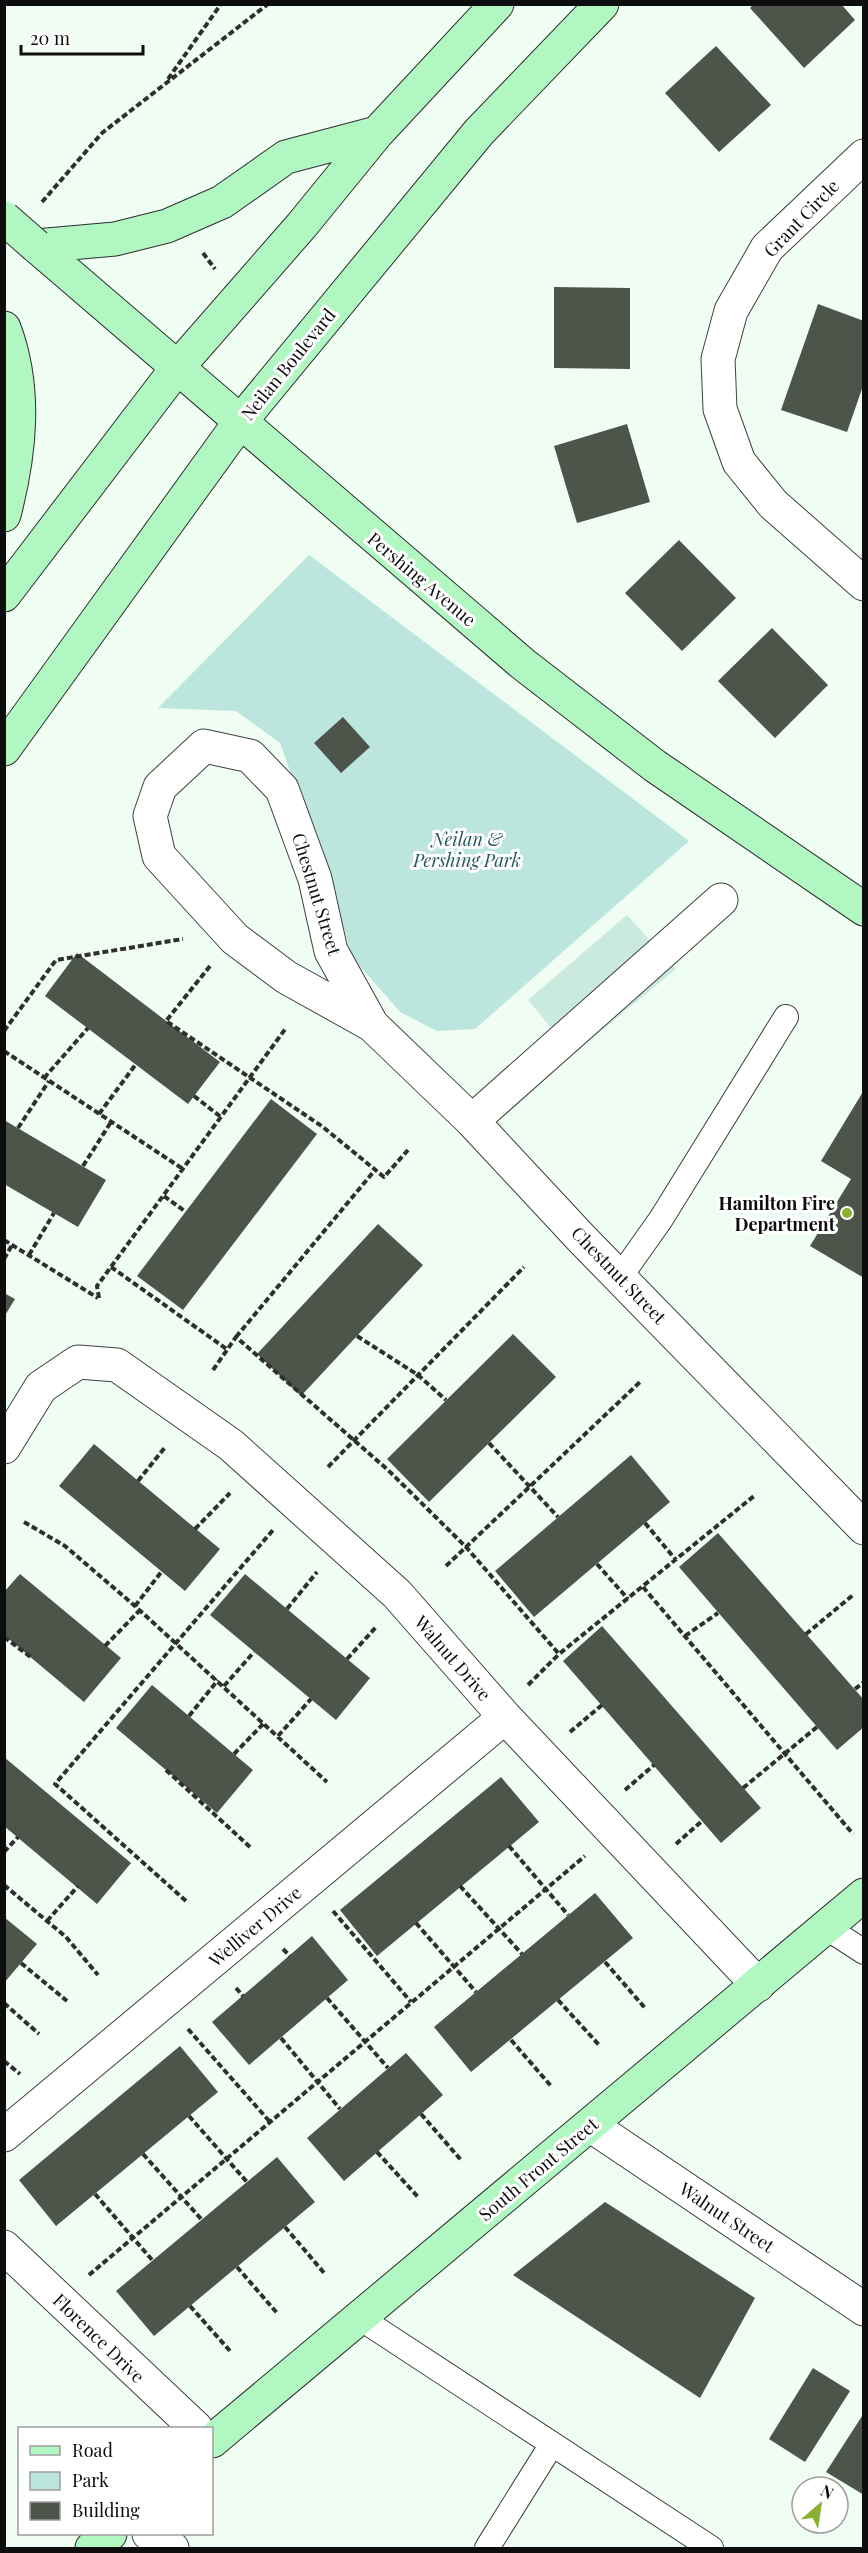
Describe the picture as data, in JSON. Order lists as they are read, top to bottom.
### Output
{
  "streets": {
    "street": [
      "Grant Circle",
      "Neilan Boulevard",
      "Pershing Avenue",
      "Chestnut Street",
      "Walnut Drive",
      "Welliver Drive",
      "South Front Street",
      "Walnut Street",
      "Florence Drive"
    ]
  },
  "crossings": [
    ["Neilan Boulevard", "Pershing Avenue"],
    ["Walnut Drive", "Welliver Drive"],
    ["Walnut Drive", "South Front Street"],
    ["South Front Street", "Walnut Street"]
  ],
  "parks": ["Neilan & Pershing Park"],
  "places": ["Hamilton Fire Department"],
  "legend": ["Road", "Park", "Building"],
  "scale_bar": "20 m",
  "north": "top right"
}
